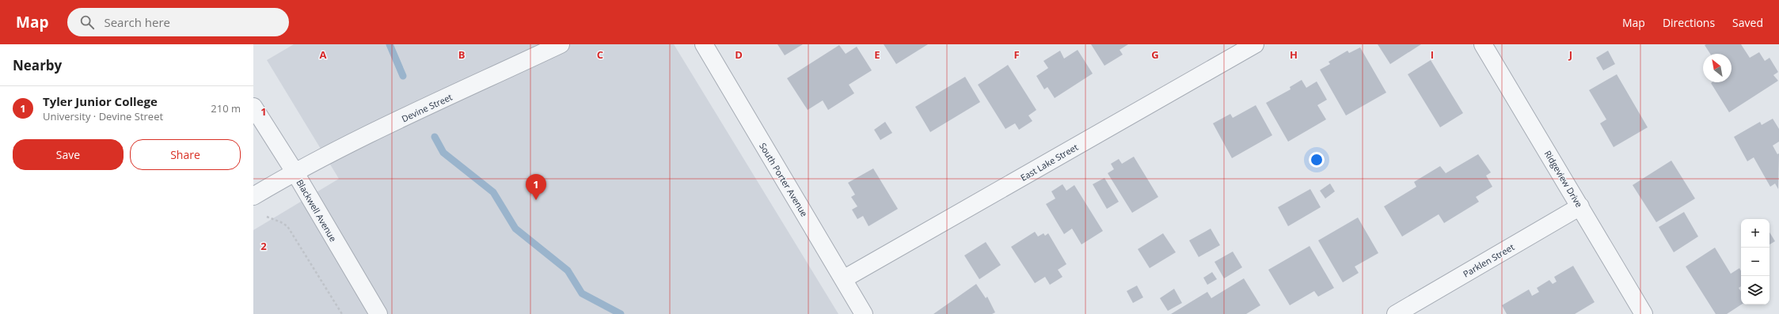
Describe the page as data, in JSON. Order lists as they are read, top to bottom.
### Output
{
  "streets": {
    "street": [
      "Devine Street",
      "East Lake Street",
      "Ridgeview Drive",
      "South Porter Avenue",
      "Blackwell Avenue",
      "Parklen Street"
    ]
  },
  "crossings": [
    ["Devine Street", "Blackwell Avenue"],
    ["East Lake Street", "South Porter Avenue"],
    ["Ridgeview Drive", "Parklen Street"]
  ],
  "north": "top left",
  "page": {
    "header": "Map",
    "search": "Search here",
    "nav": ["Map", "Directions", "Saved"],
    "heading": "Nearby",
    "list": [
      {
        "mark": "1",
        "name": "Tyler Junior College",
        "note": "University · Devine Street",
        "value": "210 m"
      }
    ],
    "buttons": ["Save", "Share"],
    "pins": "1",
    "map_buttons": ["+", "−"]
  },
  "grid": {
    "columns": [
      "A",
      "B",
      "C",
      "D",
      "E",
      "F",
      "G",
      "H",
      "I",
      "J"
    ],
    "rows": ["1", "2"]
  }
}
